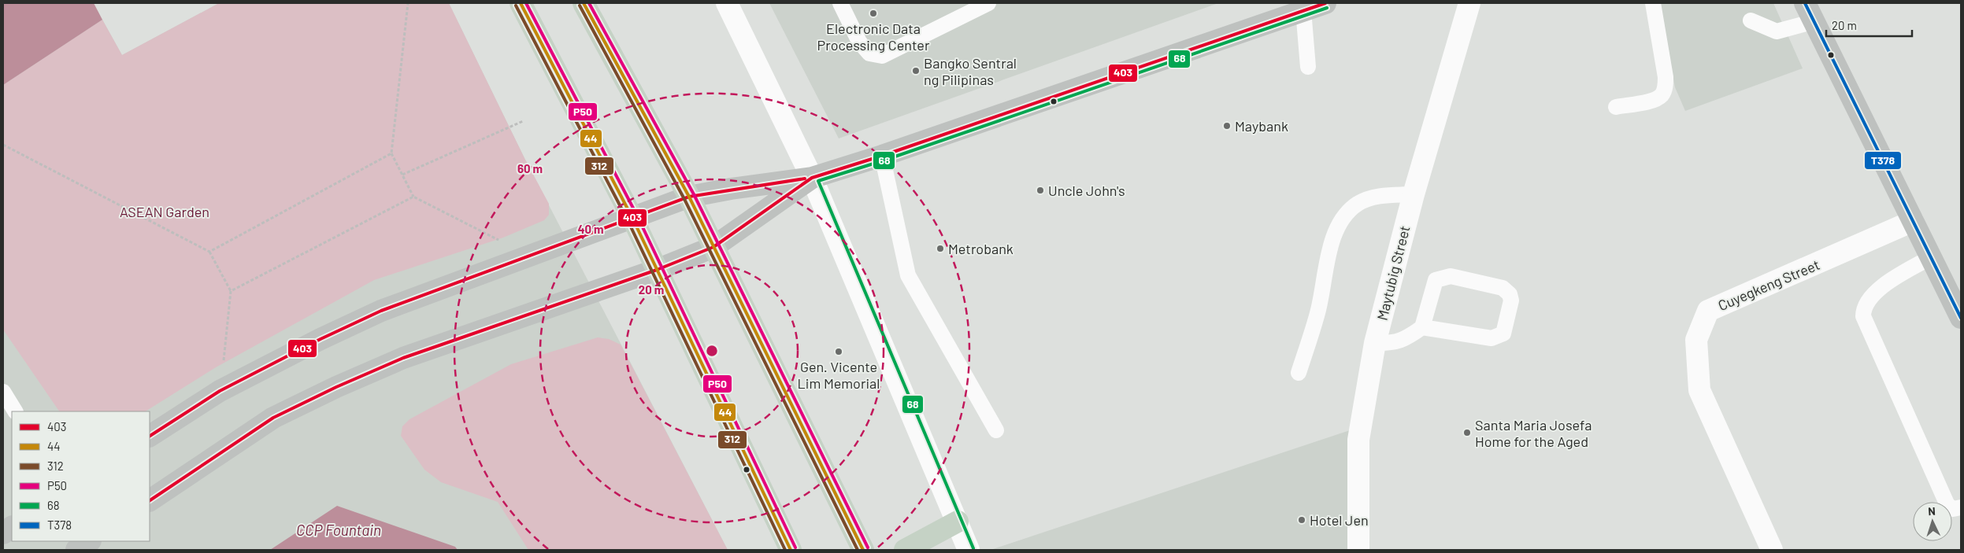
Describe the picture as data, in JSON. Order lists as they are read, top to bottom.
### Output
{
  "streets": {
    "street": ["Maytubig Street", "Cuyegkeng Street"]
  },
  "water": ["CCP Fountain"],
  "parks": ["ASEAN Garden"],
  "places": [
    "Electronic Data Processing Center",
    "Bangko Sentral ng Pilipinas",
    "Maybank",
    "Uncle John's",
    "Metrobank",
    "Gen. Vicente Lim Memorial",
    "Santa Maria Josefa Home for the Aged",
    "Hotel Jen"
  ],
  "lines": [
    "transit line 403",
    "transit line 44",
    "transit line P50",
    "transit line T378",
    "transit line 312",
    "transit line 68"
  ],
  "legend": [
    "403",
    "44",
    "312",
    "P50",
    "68",
    "T378"
  ],
  "scale_bar": "20 m",
  "north": "top",
  "rings": ["60 m", "40 m", "20 m"]
}
